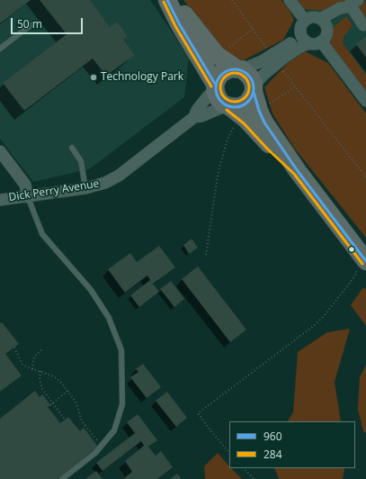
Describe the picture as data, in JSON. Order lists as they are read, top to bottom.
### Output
{
  "streets": {
    "street": ["Dick Perry Avenue"]
  },
  "places": ["Technology Park"],
  "lines": ["transit line 960", "transit line 284"],
  "legend": ["960", "284"],
  "scale_bar": "50 m"
}
